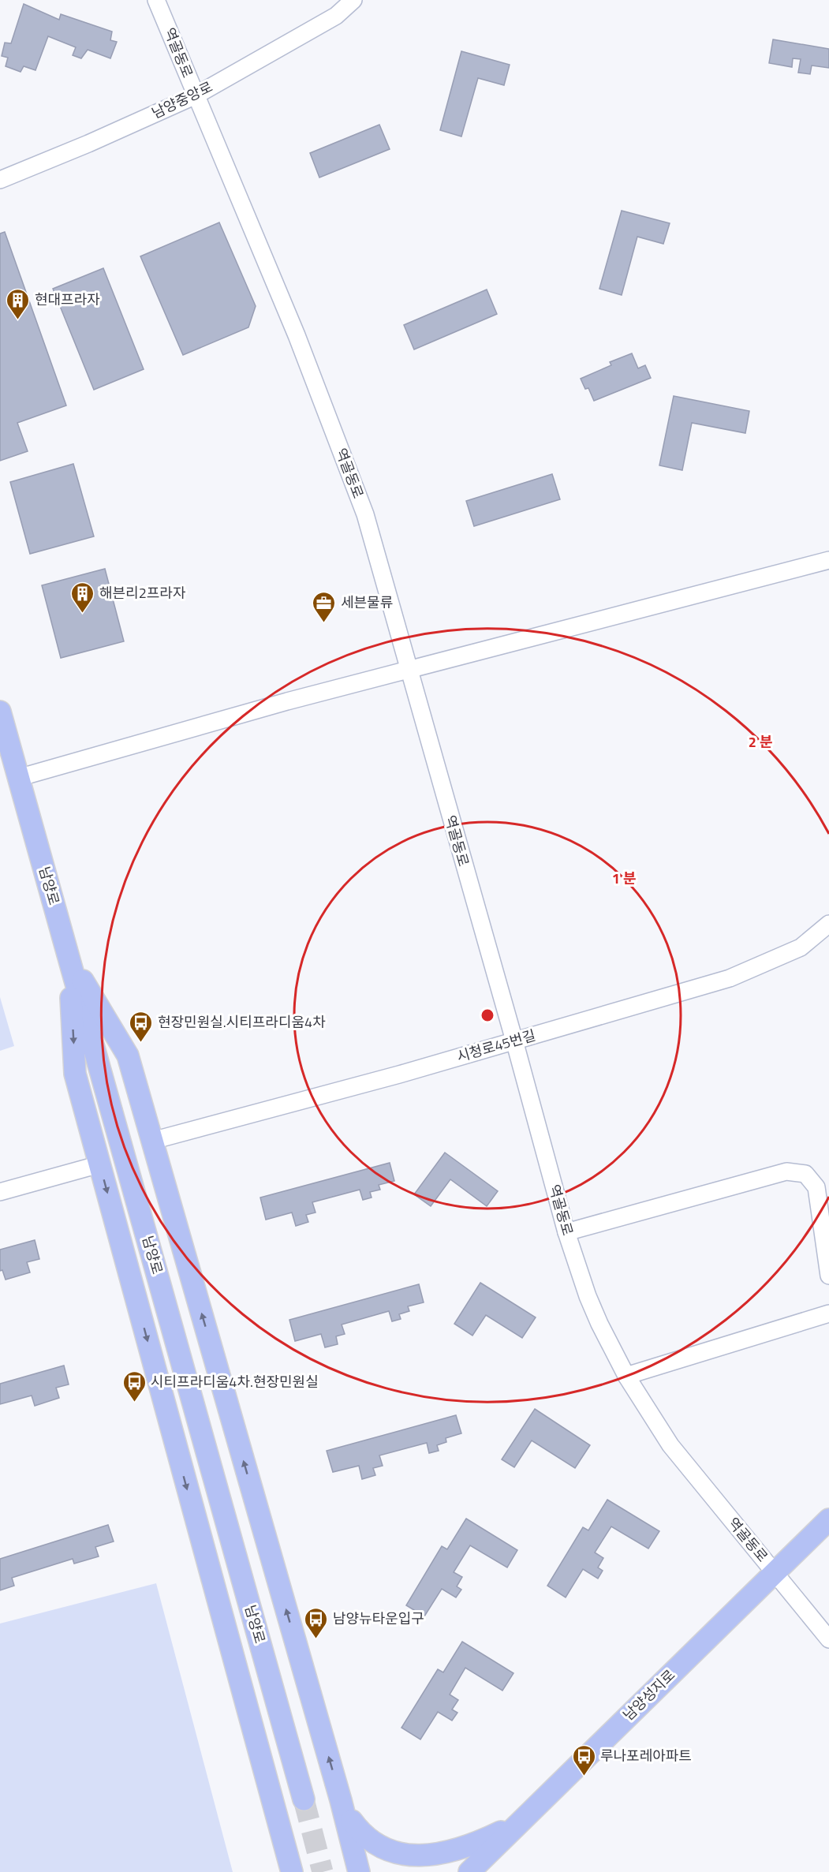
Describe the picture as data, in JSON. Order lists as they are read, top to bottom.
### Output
{
  "streets": {
    "main road": ["남양로", "남양성지로"],
    "street": ["역골동로", "남양중앙로", "시청로45번길"]
  },
  "crossings": [
    ["역골동로", "남양중앙로"],
    ["역골동로", "시청로45번길"],
    ["역골동로", "남양성지로"]
  ],
  "places": {
    "building": ["현대프라자", "해븐리2프라자"],
    "office": ["세븐물류"],
    "bus stop": [
      "현장민원실.시티프라디움4차",
      "시티프라디움4차.현장민원실",
      "남양뉴타운입구",
      "루나포레아파트"
    ]
  },
  "rings": ["2 분", "1 분"]
}
